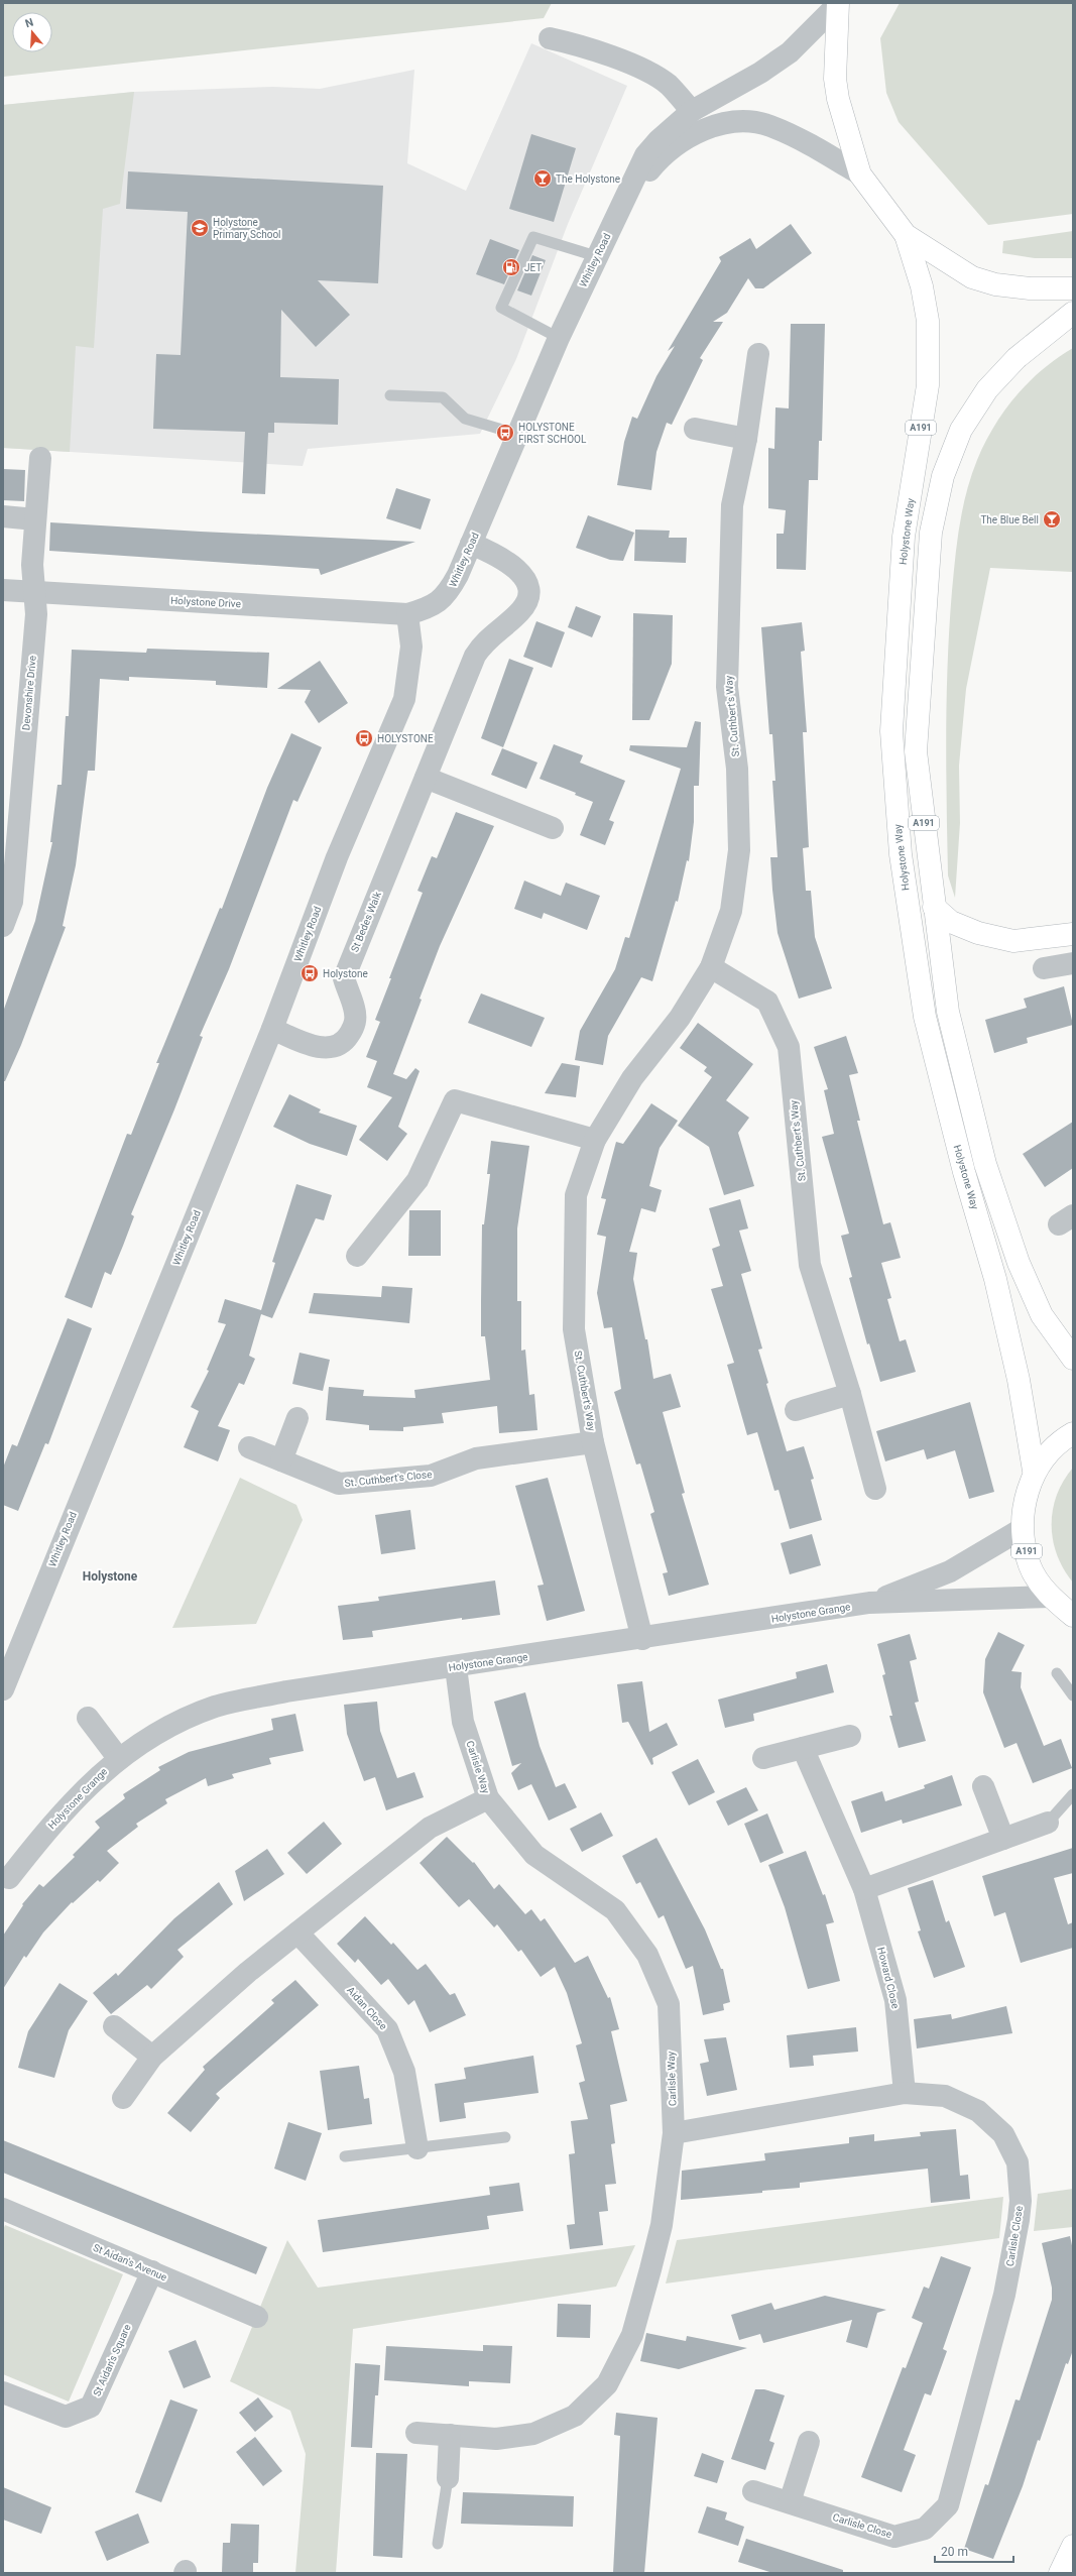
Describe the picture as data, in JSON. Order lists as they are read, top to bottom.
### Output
{
  "streets": {
    "main road": ["A191", "Holystone Way"],
    "street": [
      "Whitley Road",
      "Holystone Drive",
      "Devonshire Drive",
      "St. Cuthbert's Way",
      "St Bedes Walk",
      "St. Cuthbert's Close",
      "Holystone Grange",
      "Carlisle Way",
      "Howard Close",
      "Aidan Close",
      "Carlisle Close",
      "St Aidan's Avenue",
      "St Aidan's Square"
    ]
  },
  "crossings": [
    ["Whitley Road", "Holystone Drive"],
    ["Whitley Road", "St Bedes Walk"],
    ["Holystone Way", "Holystone Grange"],
    ["Holystone Drive", "Devonshire Drive"],
    ["St. Cuthbert's Way", "St. Cuthbert's Close"],
    ["St. Cuthbert's Way", "Holystone Grange"],
    ["Holystone Grange", "Carlisle Way"],
    ["Carlisle Way", "Carlisle Close"],
    ["Howard Close", "Carlisle Close"],
    ["St Aidan's Avenue", "St Aidan's Square"]
  ],
  "districts": ["Holystone"],
  "places": {
    "bar": ["The Holystone", "The Blue Bell"],
    "school or university": ["Holystone Primary School"],
    "fuel station": ["JET"],
    "bus stop": ["HOLYSTONE FIRST SCHOOL", "HOLYSTONE", "Holystone"]
  },
  "scale_bar": "20 m",
  "north": "top"
}
